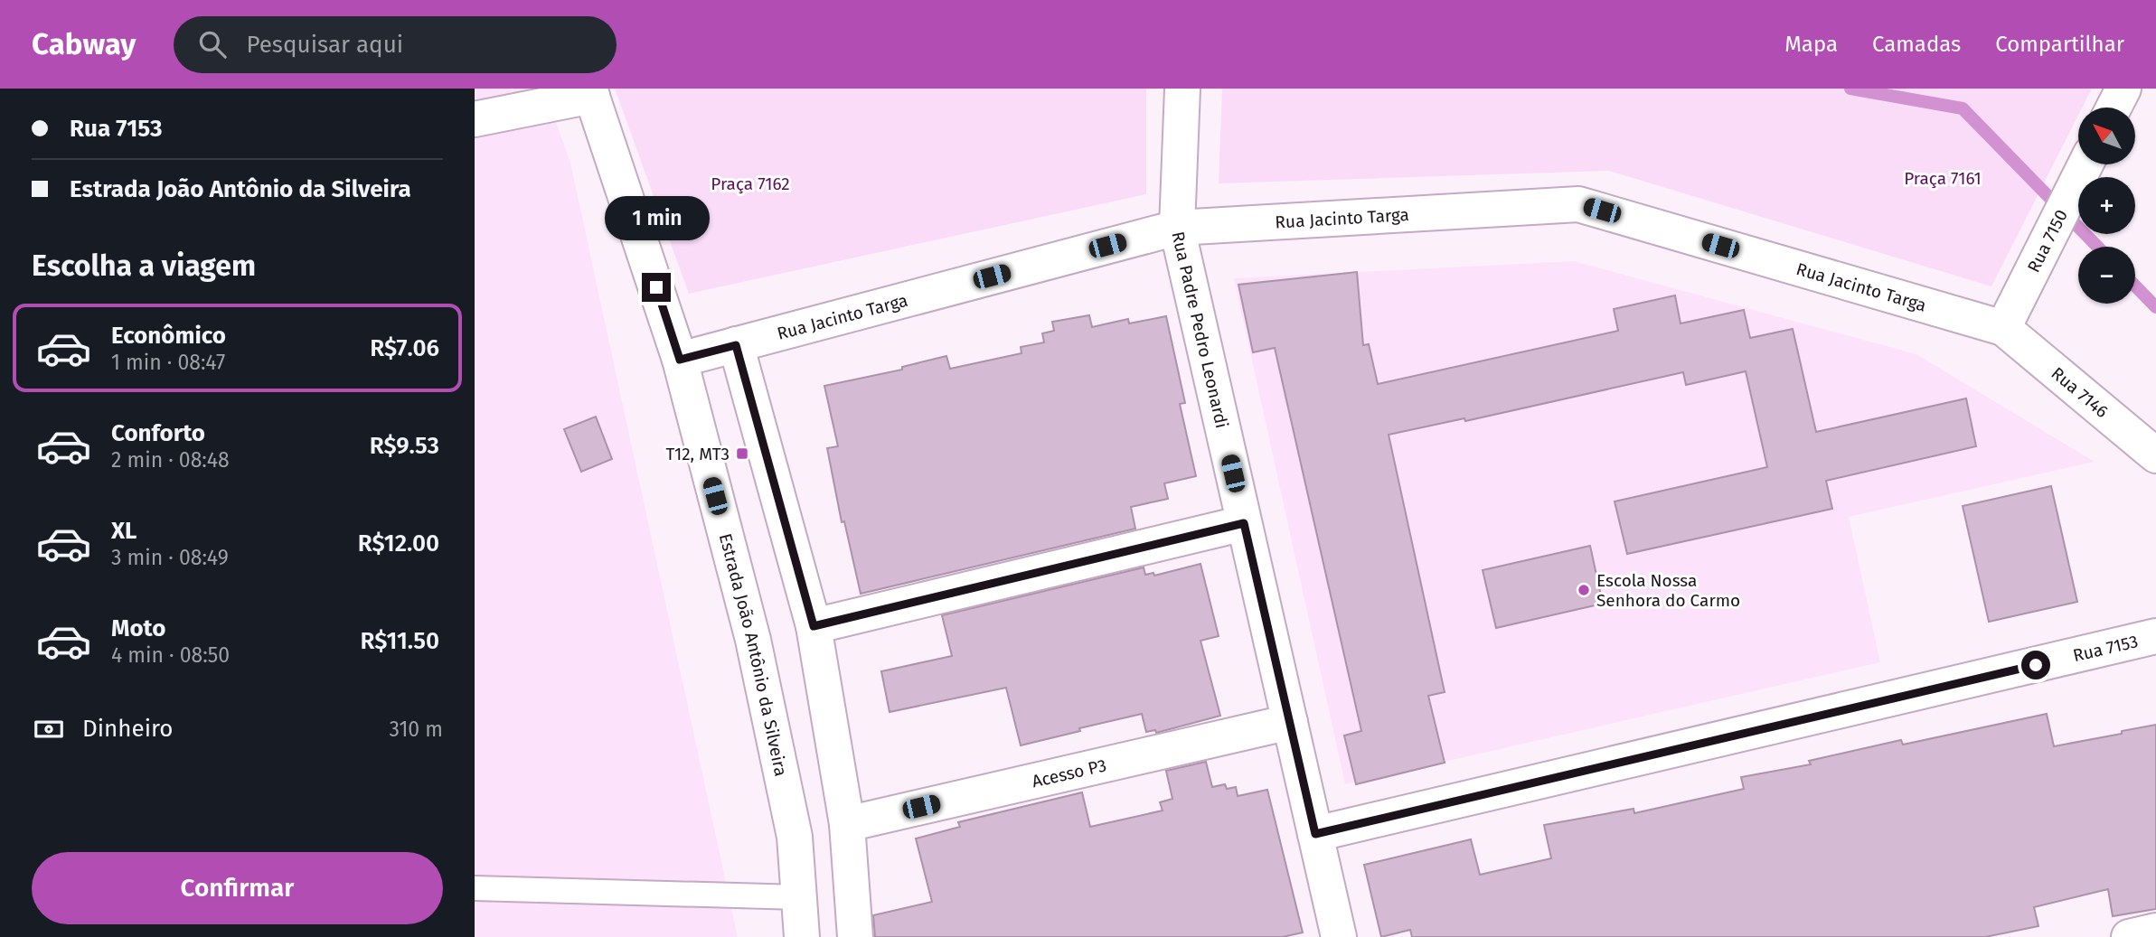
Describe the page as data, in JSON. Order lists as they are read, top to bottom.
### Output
{
  "streets": {
    "street": [
      "Rua Jacinto Targa",
      "Rua 7150",
      "Rua Padre Pedro Leonardi",
      "Rua 7146",
      "Rua 7153",
      "Estrada João Antônio da Silveira",
      "Acesso P3"
    ]
  },
  "crossings": [
    ["Rua Jacinto Targa", "Rua 7150"],
    ["Rua Jacinto Targa", "Rua Padre Pedro Leonardi"],
    ["Rua Jacinto Targa", "Rua 7146"],
    ["Rua Jacinto Targa", "Estrada João Antônio da Silveira"],
    ["Rua 7150", "Rua 7146"],
    ["Rua Padre Pedro Leonardi", "Rua 7153"],
    ["Rua Padre Pedro Leonardi", "Acesso P3"]
  ],
  "parks": ["Praça 7161", "Praça 7162"],
  "places": {
    "transit": ["T12, MT3"],
    "other": ["Escola Nossa Senhora do Carmo"]
  },
  "north": "top left",
  "page": {
    "header": "Cabway",
    "search": "Pesquisar aqui",
    "nav": ["Mapa", "Camadas", "Compartilhar"],
    "banner": ["Rua 7153", "Estrada João Antônio da Silveira"],
    "map_buttons": ["+", "−"],
    "bubble": "1 min",
    "heading": "Escolha a viagem",
    "list": [
      {
        "name": "Econômico",
        "note": "1 min · 08:47",
        "value": "R$7.06"
      },
      {
        "name": "Conforto",
        "note": "2 min · 08:48",
        "value": "R$9.53"
      },
      {
        "name": "XL",
        "note": "3 min · 08:49",
        "value": "R$12.00"
      },
      {
        "name": "Moto",
        "note": "4 min · 08:50",
        "value": "R$11.50"
      }
    ],
    "pay": ["Dinheiro", "310 m"],
    "buttons": "Confirmar"
  }
}
